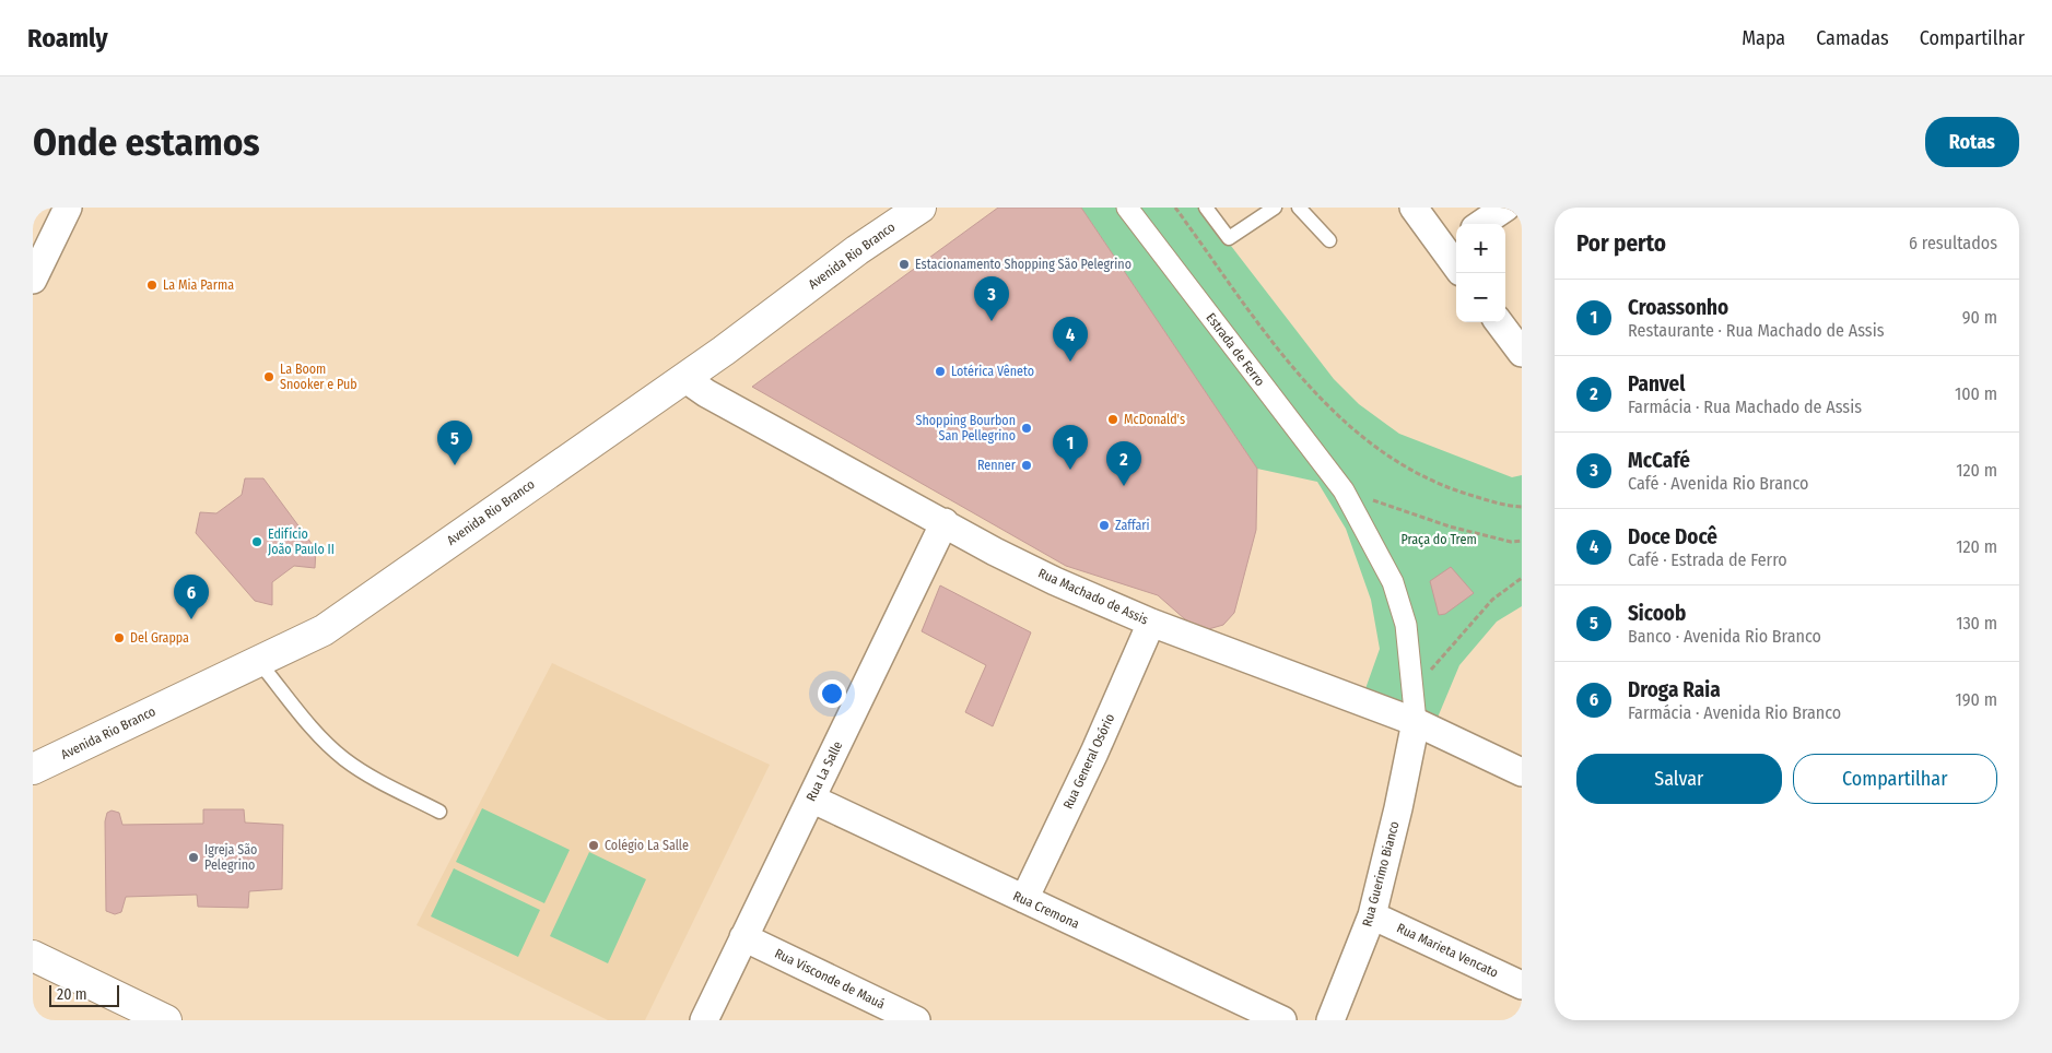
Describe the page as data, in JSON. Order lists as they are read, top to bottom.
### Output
{
  "streets": {
    "main road": ["Avenida Rio Branco"],
    "street": [
      "Estrada de Ferro",
      "Rua Machado de Assis",
      "Rua General Osório",
      "Rua La Salle",
      "Rua Guerimo Bianco",
      "Rua Cremona",
      "Rua Marieta Vencato",
      "Rua Visconde de Mauá"
    ]
  },
  "crossings": [
    ["Avenida Rio Branco", "Rua Machado de Assis"],
    ["Estrada de Ferro", "Rua Machado de Assis"],
    ["Estrada de Ferro", "Rua Guerimo Bianco"],
    ["Rua Machado de Assis", "Rua General Osório"],
    ["Rua Machado de Assis", "Rua La Salle"],
    ["Rua Machado de Assis", "Rua Guerimo Bianco"],
    ["Rua General Osório", "Rua Cremona"],
    ["Rua La Salle", "Rua Cremona"],
    ["Rua La Salle", "Rua Visconde de Mauá"],
    ["Rua Guerimo Bianco", "Rua Marieta Vencato"]
  ],
  "parks": ["Praça do Trem"],
  "places": [
    "Estacionamento Shopping São Pelegrino",
    "La Mia Parma",
    "Lotérica Vêneto",
    "La Boom Snooker e Pub",
    "McDonald's",
    "Shopping Bourbon San Pellegrino",
    "Renner",
    "Zaffari",
    "Edifício João Paulo II",
    "Del Grappa",
    "Colégio La Salle",
    "Igreja São Pelegrino"
  ],
  "scale_bar": "20 m",
  "page": {
    "header": "Roamly",
    "nav": ["Mapa", "Camadas", "Compartilhar"],
    "buttons": [
      "Rotas",
      ["Salvar", "Compartilhar"]
    ],
    "title": "Onde estamos",
    "heading": ["Por perto", "6 resultados"],
    "map_buttons": ["+", "−"],
    "pins": [
      "3",
      "4",
      "5",
      "1",
      "2",
      "6"
    ],
    "list": [
      {
        "mark": "1",
        "name": "Croassonho",
        "note": "Restaurante · Rua Machado de Assis",
        "value": "90 m"
      },
      {
        "mark": "2",
        "name": "Panvel",
        "note": "Farmácia · Rua Machado de Assis",
        "value": "100 m"
      },
      {
        "mark": "3",
        "name": "McCafé",
        "note": "Café · Avenida Rio Branco",
        "value": "120 m"
      },
      {
        "mark": "4",
        "name": "Doce Docê",
        "note": "Café · Estrada de Ferro",
        "value": "120 m"
      },
      {
        "mark": "5",
        "name": "Sicoob",
        "note": "Banco · Avenida Rio Branco",
        "value": "130 m"
      },
      {
        "mark": "6",
        "name": "Droga Raia",
        "note": "Farmácia · Avenida Rio Branco",
        "value": "190 m"
      }
    ],
    "scale": "20 m"
  }
}
